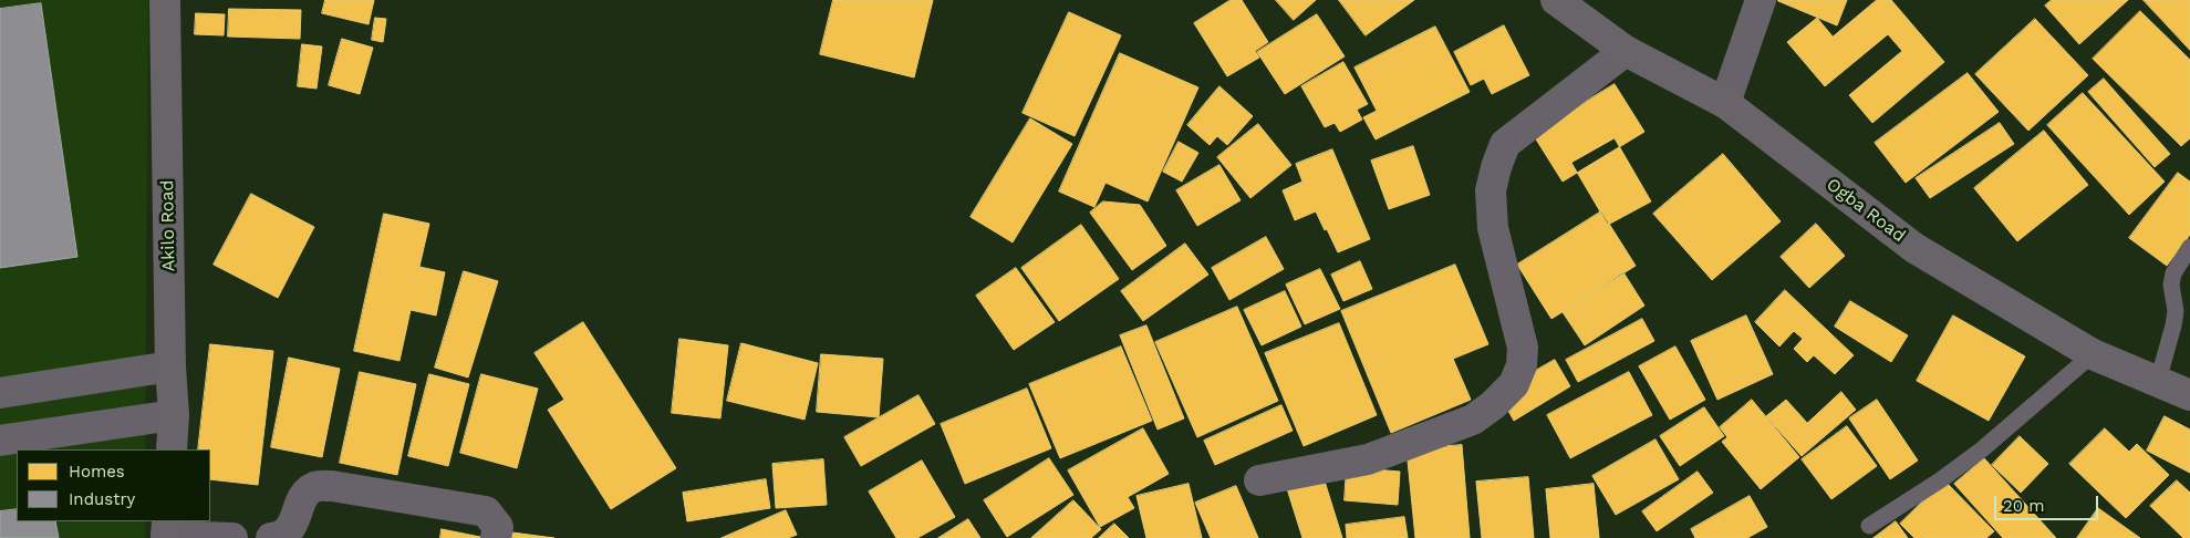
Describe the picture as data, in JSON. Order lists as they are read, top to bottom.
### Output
{
  "streets": {
    "main road": ["Ogba Road", "Akilo Road"]
  },
  "legend": ["Homes", "Industry"],
  "scale_bar": "20 m"
}
